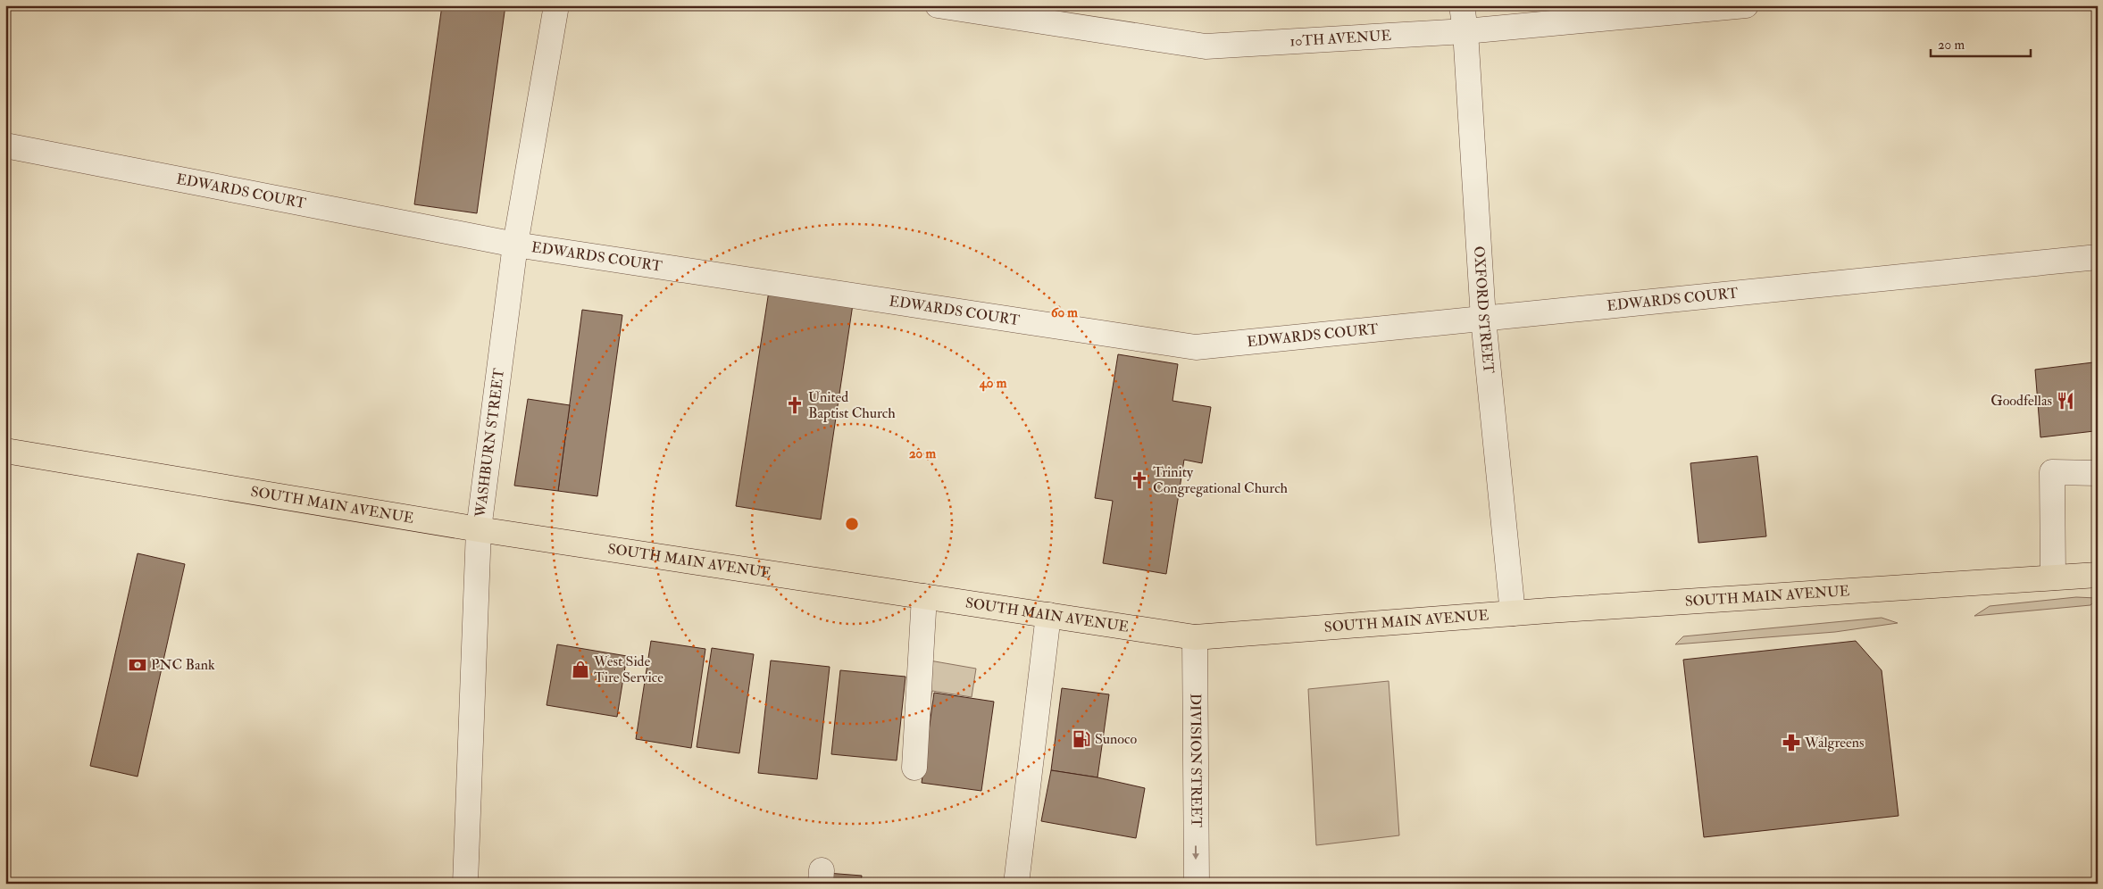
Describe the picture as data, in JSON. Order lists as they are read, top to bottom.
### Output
{
  "streets": {
    "main road": ["SOUTH MAIN AVENUE"],
    "street": [
      "10TH AVENUE",
      "EDWARDS COURT",
      "OXFORD STREET",
      "WASHBURN STREET",
      "DIVISION STREET"
    ]
  },
  "crossings": [
    ["10TH AVENUE", "OXFORD STREET"],
    ["EDWARDS COURT", "OXFORD STREET"],
    ["EDWARDS COURT", "WASHBURN STREET"],
    ["OXFORD STREET", "SOUTH MAIN AVENUE"],
    ["WASHBURN STREET", "SOUTH MAIN AVENUE"],
    ["SOUTH MAIN AVENUE", "DIVISION STREET"]
  ],
  "places": {
    "restaurant": ["Goodfellas"],
    "church": ["United Baptist Church", "Trinity Congregational Church"],
    "bank": ["PNC Bank"],
    "shop": ["West Side Tire Service"],
    "fuel station": ["Sunoco"],
    "pharmacy": ["Walgreens"]
  },
  "scale_bar": "20 m",
  "rings": ["60 m", "40 m", "20 m"]
}
